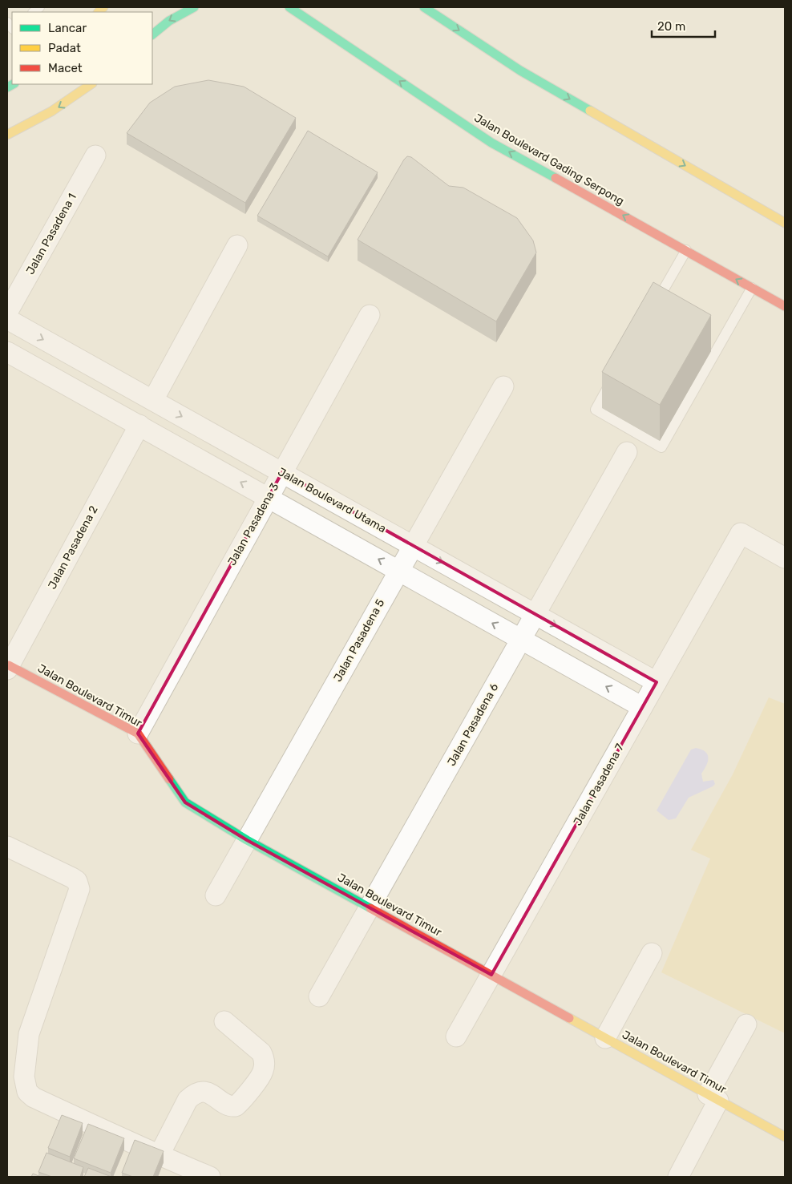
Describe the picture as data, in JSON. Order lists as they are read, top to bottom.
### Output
{
  "streets": {
    "main road": ["Jalan Boulevard Gading Serpong", "Jalan Boulevard Timur"],
    "street": [
      "Jalan Pasadena 1",
      "Jalan Boulevard Utama",
      "Jalan Pasadena 3",
      "Jalan Pasadena 2",
      "Jalan Pasadena 5",
      "Jalan Pasadena 6",
      "Jalan Pasadena 7"
    ]
  },
  "crossings": [
    ["Jalan Boulevard Utama", "Jalan Pasadena 3"],
    ["Jalan Boulevard Utama", "Jalan Pasadena 5"],
    ["Jalan Boulevard Utama", "Jalan Pasadena 6"],
    ["Jalan Boulevard Utama", "Jalan Pasadena 7"],
    ["Jalan Pasadena 3", "Jalan Boulevard Timur"],
    ["Jalan Pasadena 2", "Jalan Boulevard Timur"],
    ["Jalan Pasadena 5", "Jalan Boulevard Timur"],
    ["Jalan Boulevard Timur", "Jalan Pasadena 6"],
    ["Jalan Boulevard Timur", "Jalan Pasadena 7"]
  ],
  "legend": ["Lancar", "Padat", "Macet"],
  "scale_bar": "20 m"
}
